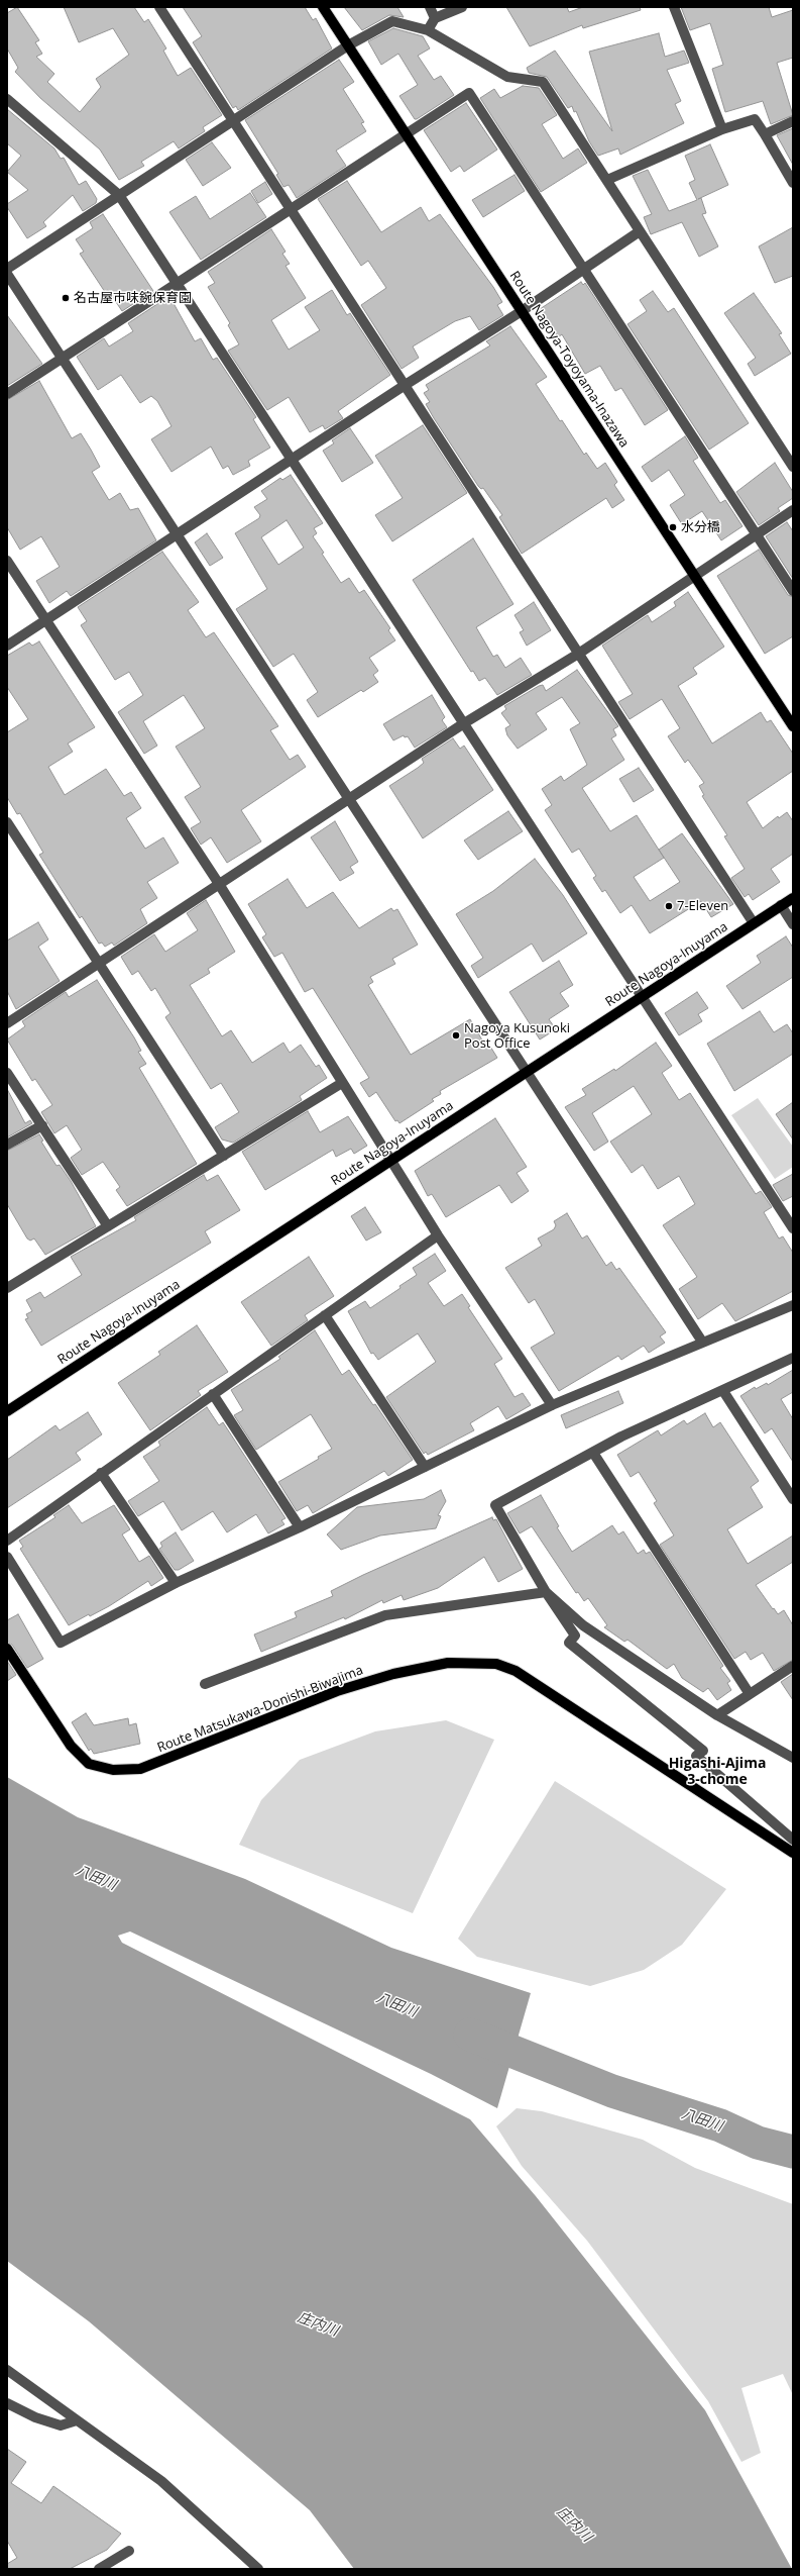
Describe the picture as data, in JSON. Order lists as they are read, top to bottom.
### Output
{
  "streets": {
    "main road": ["Route Nagoya-Toyoyama-Inazawa", "Route Nagoya-Inuyama", "Route Matsukawa-Donishi-Biwajima"]
  },
  "districts": ["Higashi-Ajima 3-chome"],
  "water": ["八田川", "庄内川"],
  "places": [
    "名古屋市味鋺保育園",
    "水分橋",
    "7-Eleven",
    "Nagoya Kusunoki Post Office"
  ]
}
